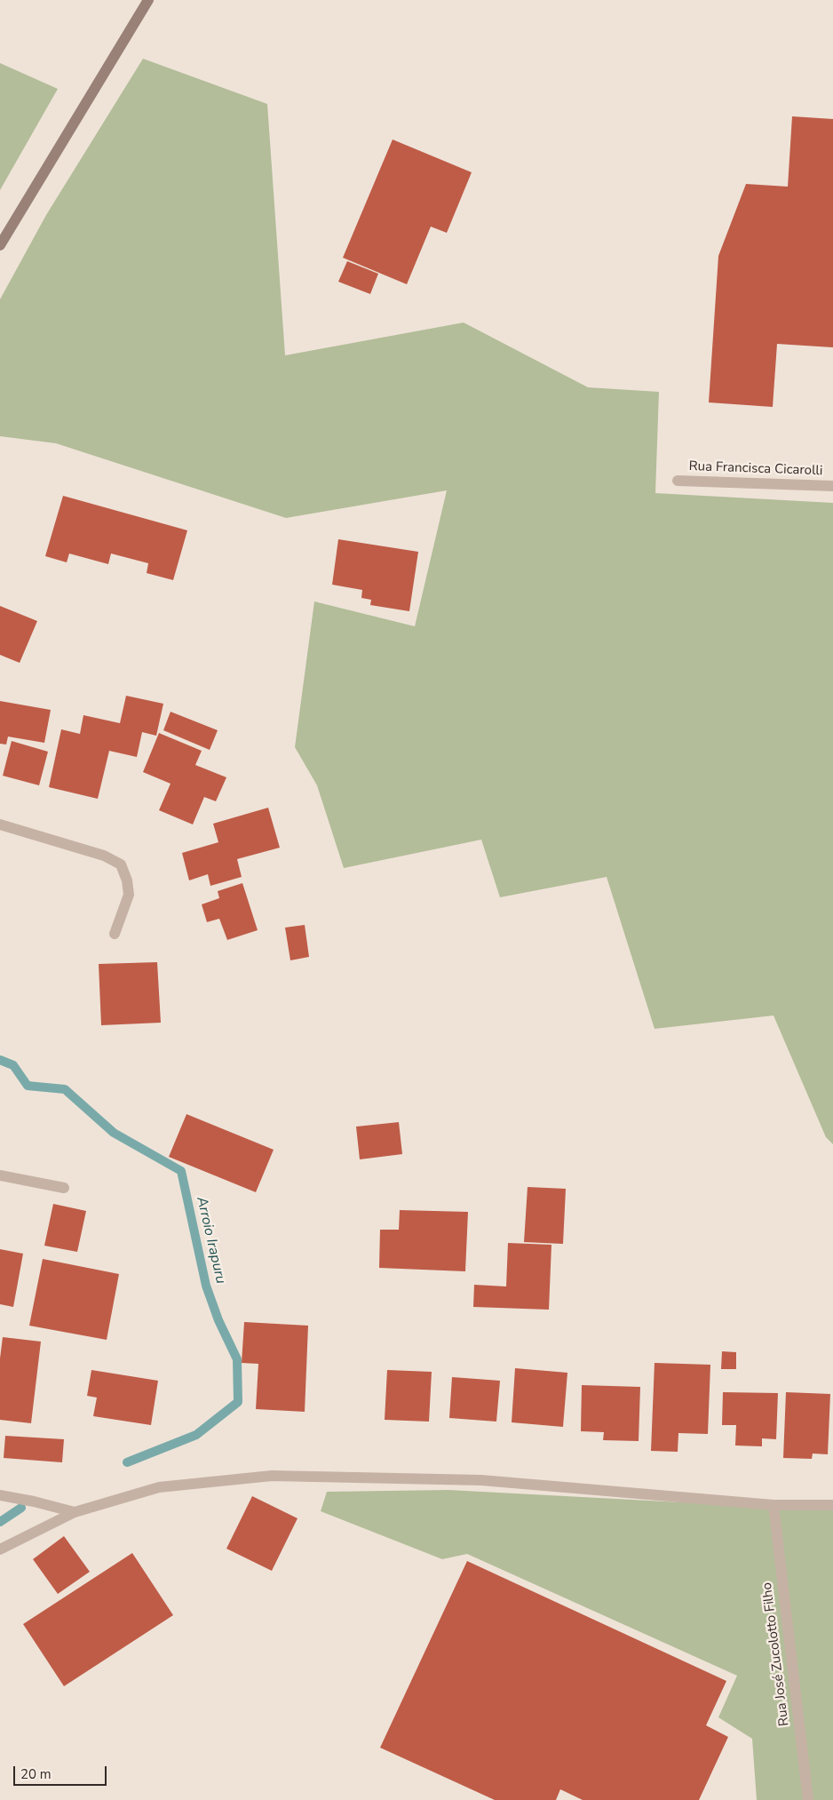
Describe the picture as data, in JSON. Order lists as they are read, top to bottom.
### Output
{
  "streets": {
    "street": ["Rua Francisca Cicarolli", "Rua José Zucolotto Filho"]
  },
  "water": ["Arroio Irapuru"],
  "scale_bar": "20 m"
}
